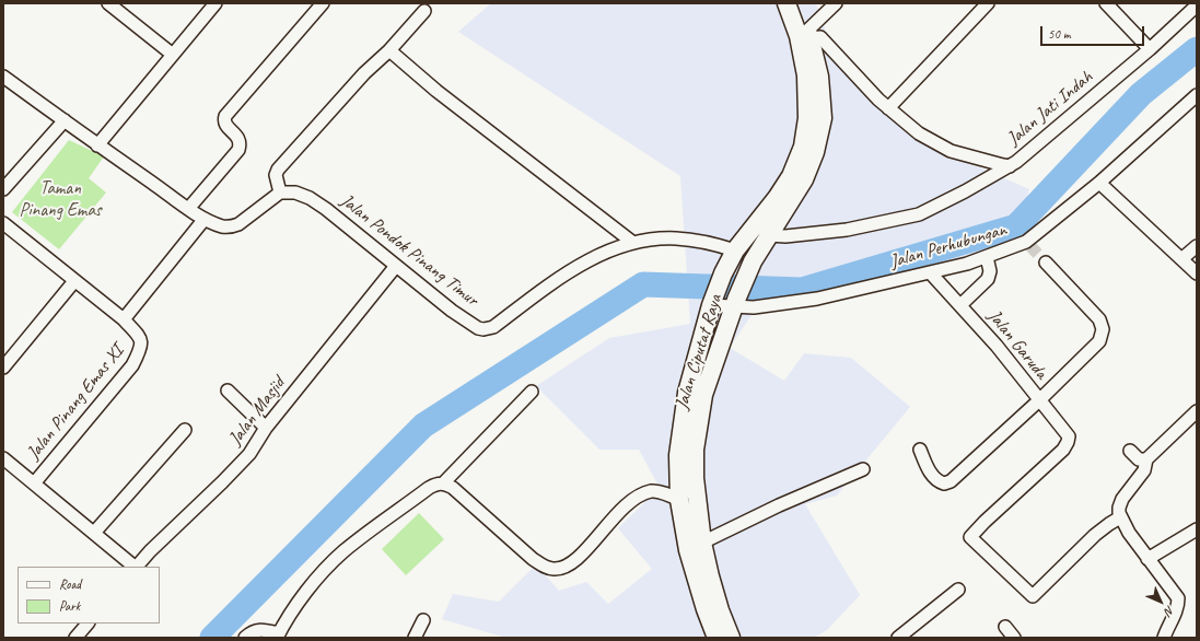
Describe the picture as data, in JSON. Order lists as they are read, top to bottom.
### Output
{
  "streets": {
    "main road": ["Jalan Ciputat Raya"],
    "street": [
      "Jalan Jati Indah",
      "Jalan Perhubungan",
      "Jalan Pondok Pinang Timur",
      "Jalan Garuda",
      "Jalan Pinang Emas XI",
      "Jalan Masjid"
    ]
  },
  "crossings": [
    ["Jalan Jati Indah", "Jalan Ciputat Raya"],
    ["Jalan Perhubungan", "Jalan Garuda"],
    ["Jalan Perhubungan", "Jalan Ciputat Raya"],
    ["Jalan Pondok Pinang Timur", "Jalan Ciputat Raya"],
    ["Jalan Pondok Pinang Timur", "Jalan Masjid"]
  ],
  "parks": ["Taman Pinang Emas"],
  "legend": ["Road", "Park"],
  "scale_bar": "50 m",
  "north": "bottom right"
}
